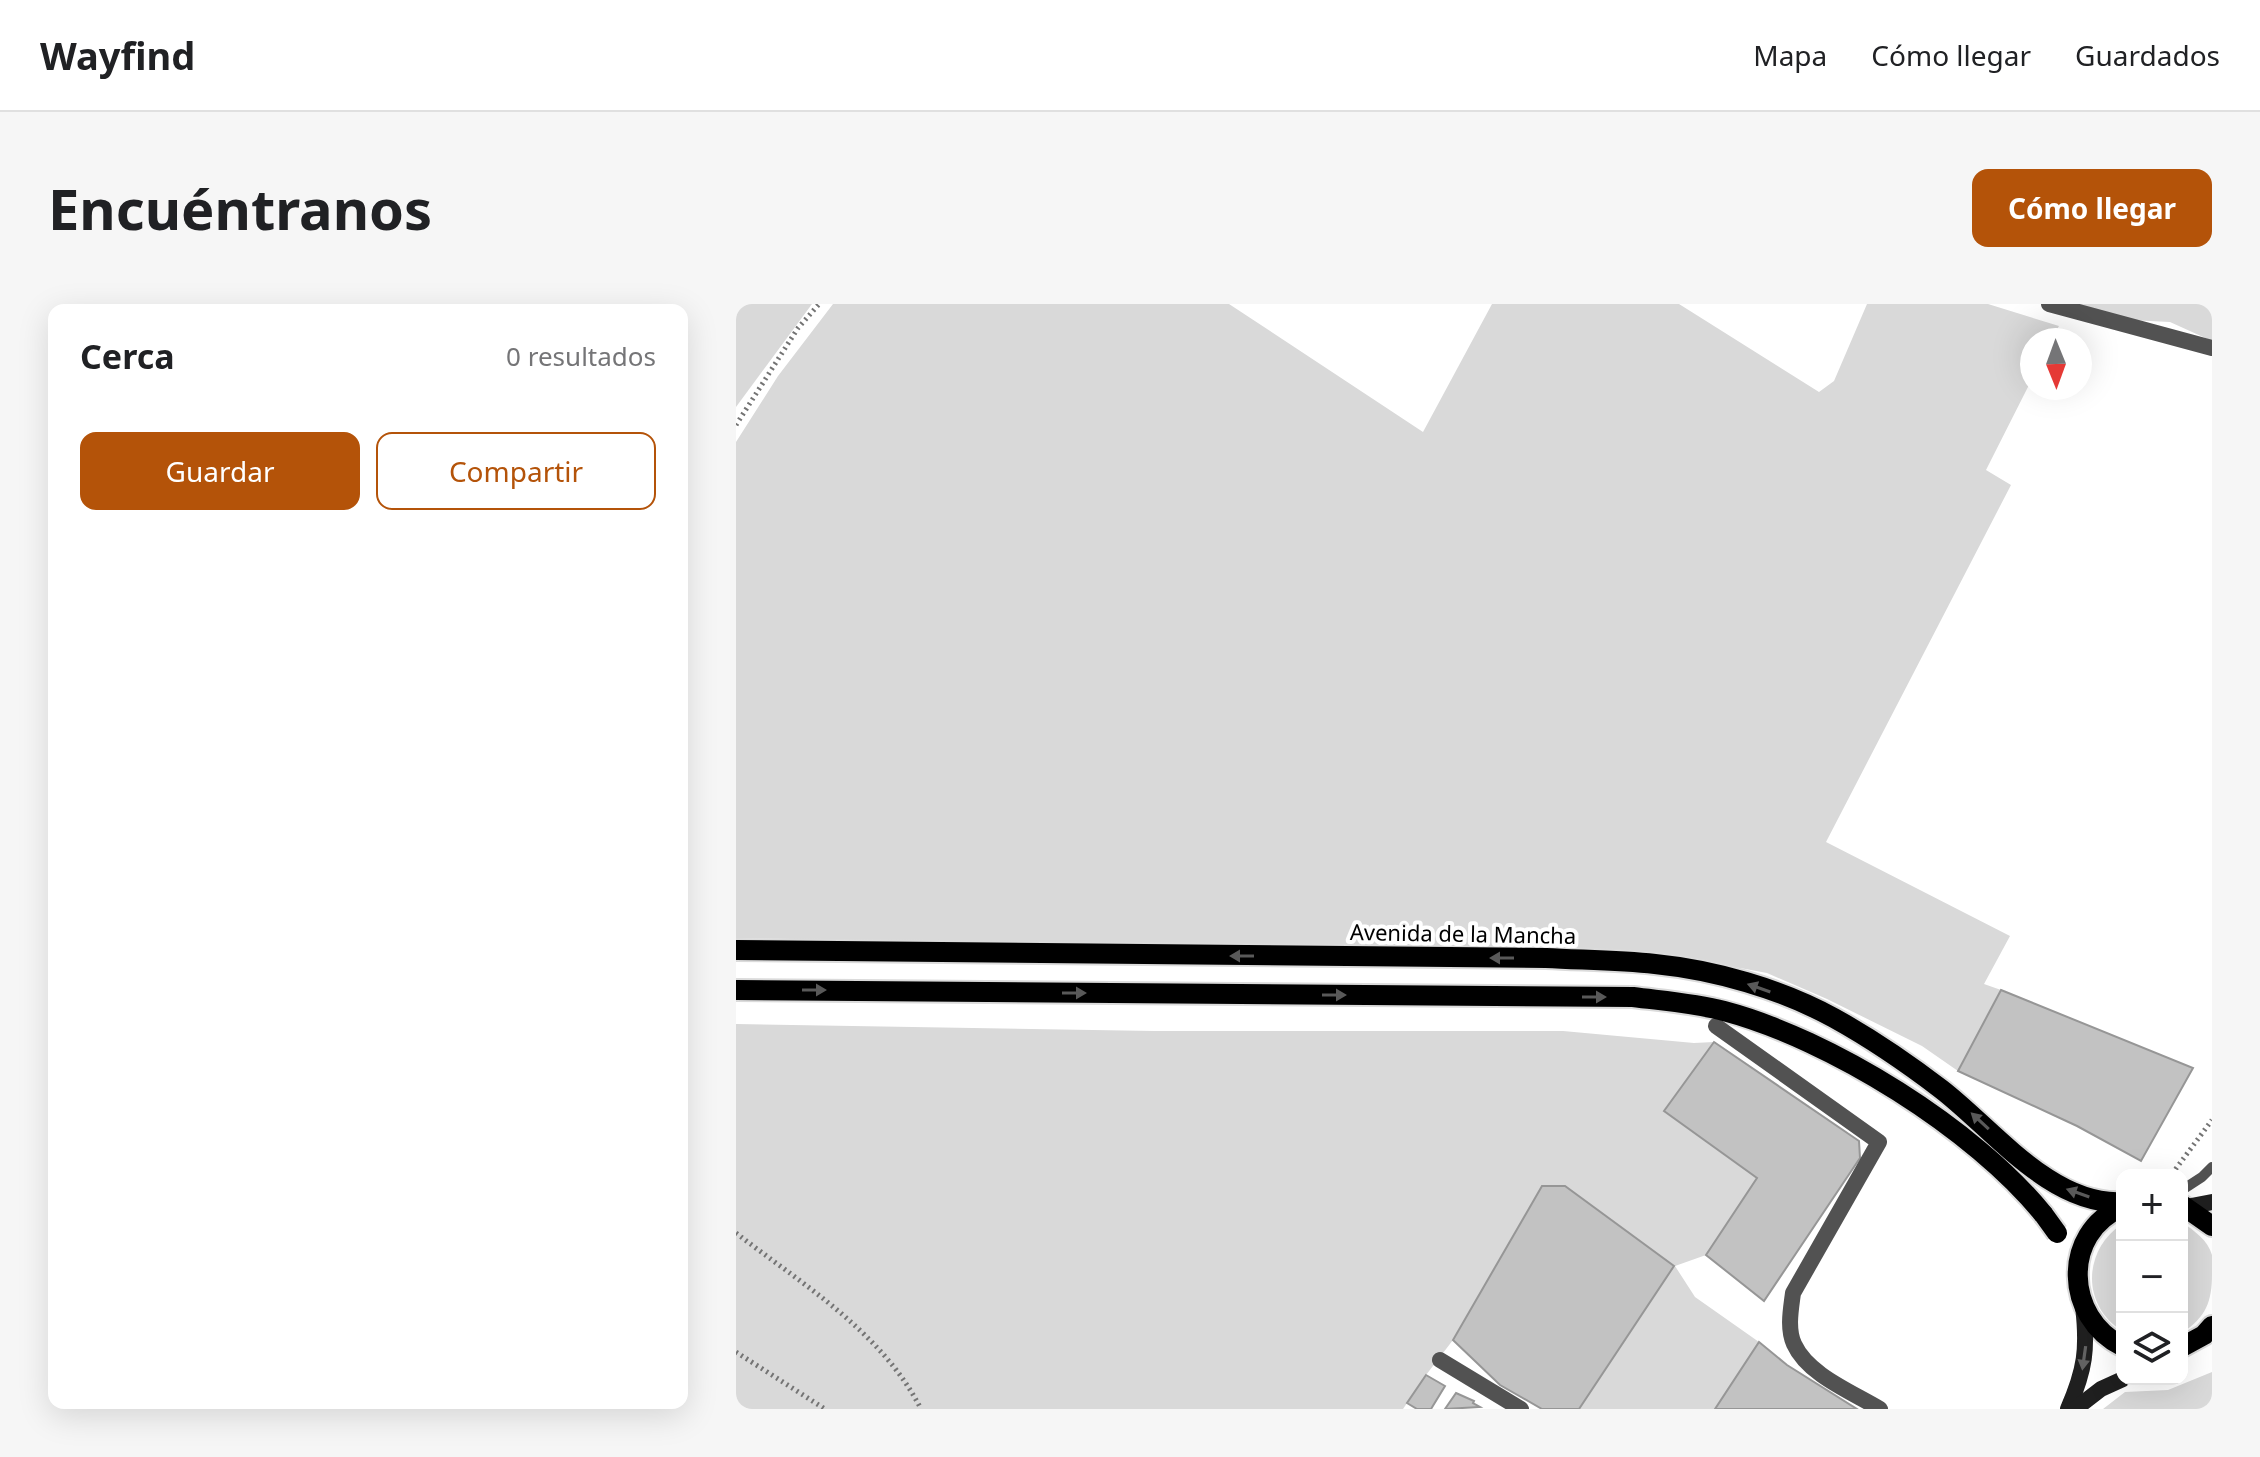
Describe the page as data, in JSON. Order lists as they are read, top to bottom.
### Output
{
  "streets": {
    "main road": ["Avenida de la Mancha"]
  },
  "north": "bottom",
  "page": {
    "header": "Wayfind",
    "nav": ["Mapa", "Cómo llegar", "Guardados"],
    "buttons": [
      "Cómo llegar",
      ["Guardar", "Compartir"]
    ],
    "title": "Encuéntranos",
    "heading": ["Cerca", "0 resultados"],
    "map_buttons": ["+", "−"]
  }
}
